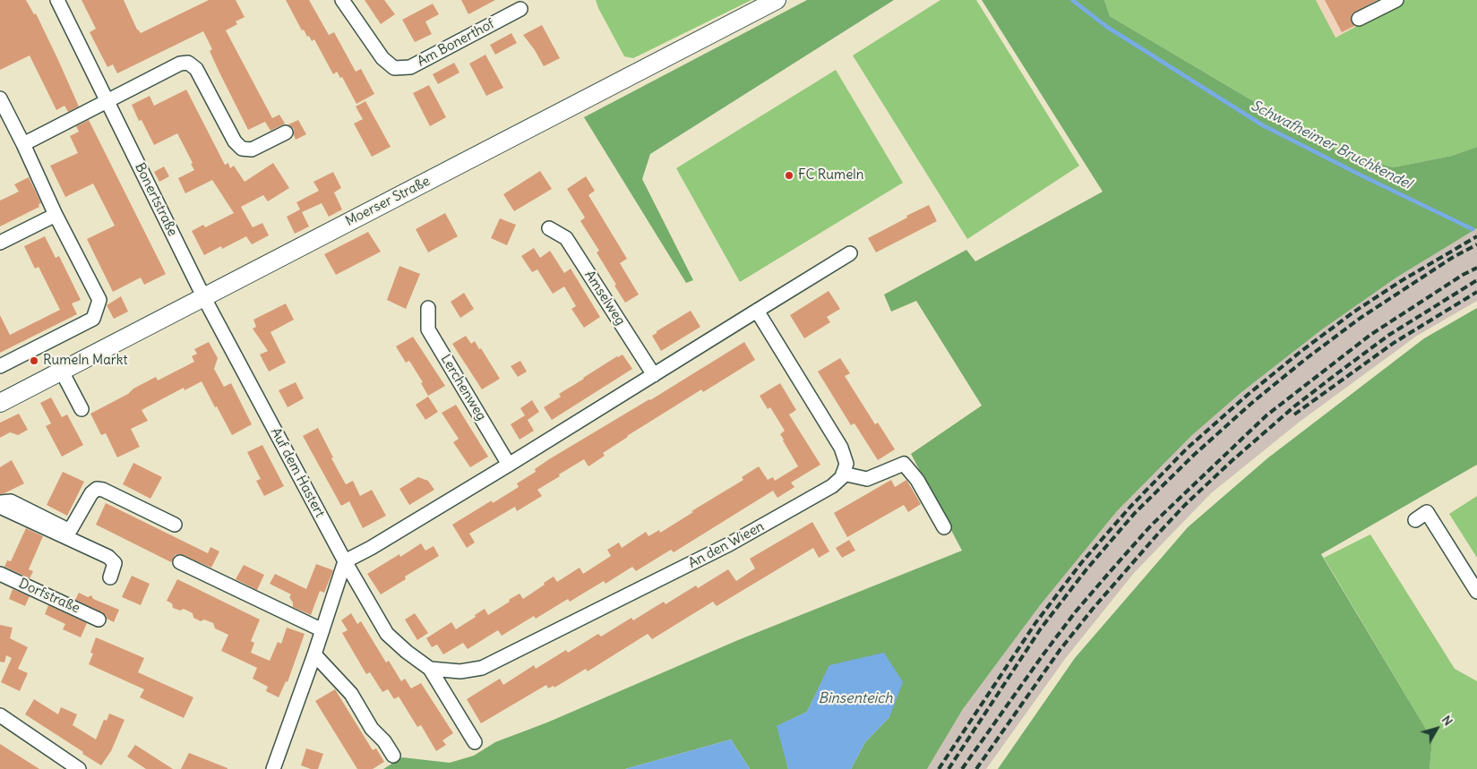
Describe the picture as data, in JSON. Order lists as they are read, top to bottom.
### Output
{
  "streets": {
    "main road": ["Moerser Straße"],
    "street": [
      "Am Bonerthof",
      "Bonertstraße",
      "Amselweg",
      "Lerchenweg",
      "Auf dem Hastert",
      "An den Wieen",
      "Dorfstraße"
    ]
  },
  "crossings": [
    ["Bonertstraße", "Moerser Straße"],
    ["Bonertstraße", "Auf dem Hastert"],
    ["Moerser Straße", "Auf dem Hastert"]
  ],
  "water": ["Schwafheimer Bruchkendel", "Binsenteich"],
  "places": ["FC Rumeln", "Rumeln Markt"],
  "north": "top right"
}
